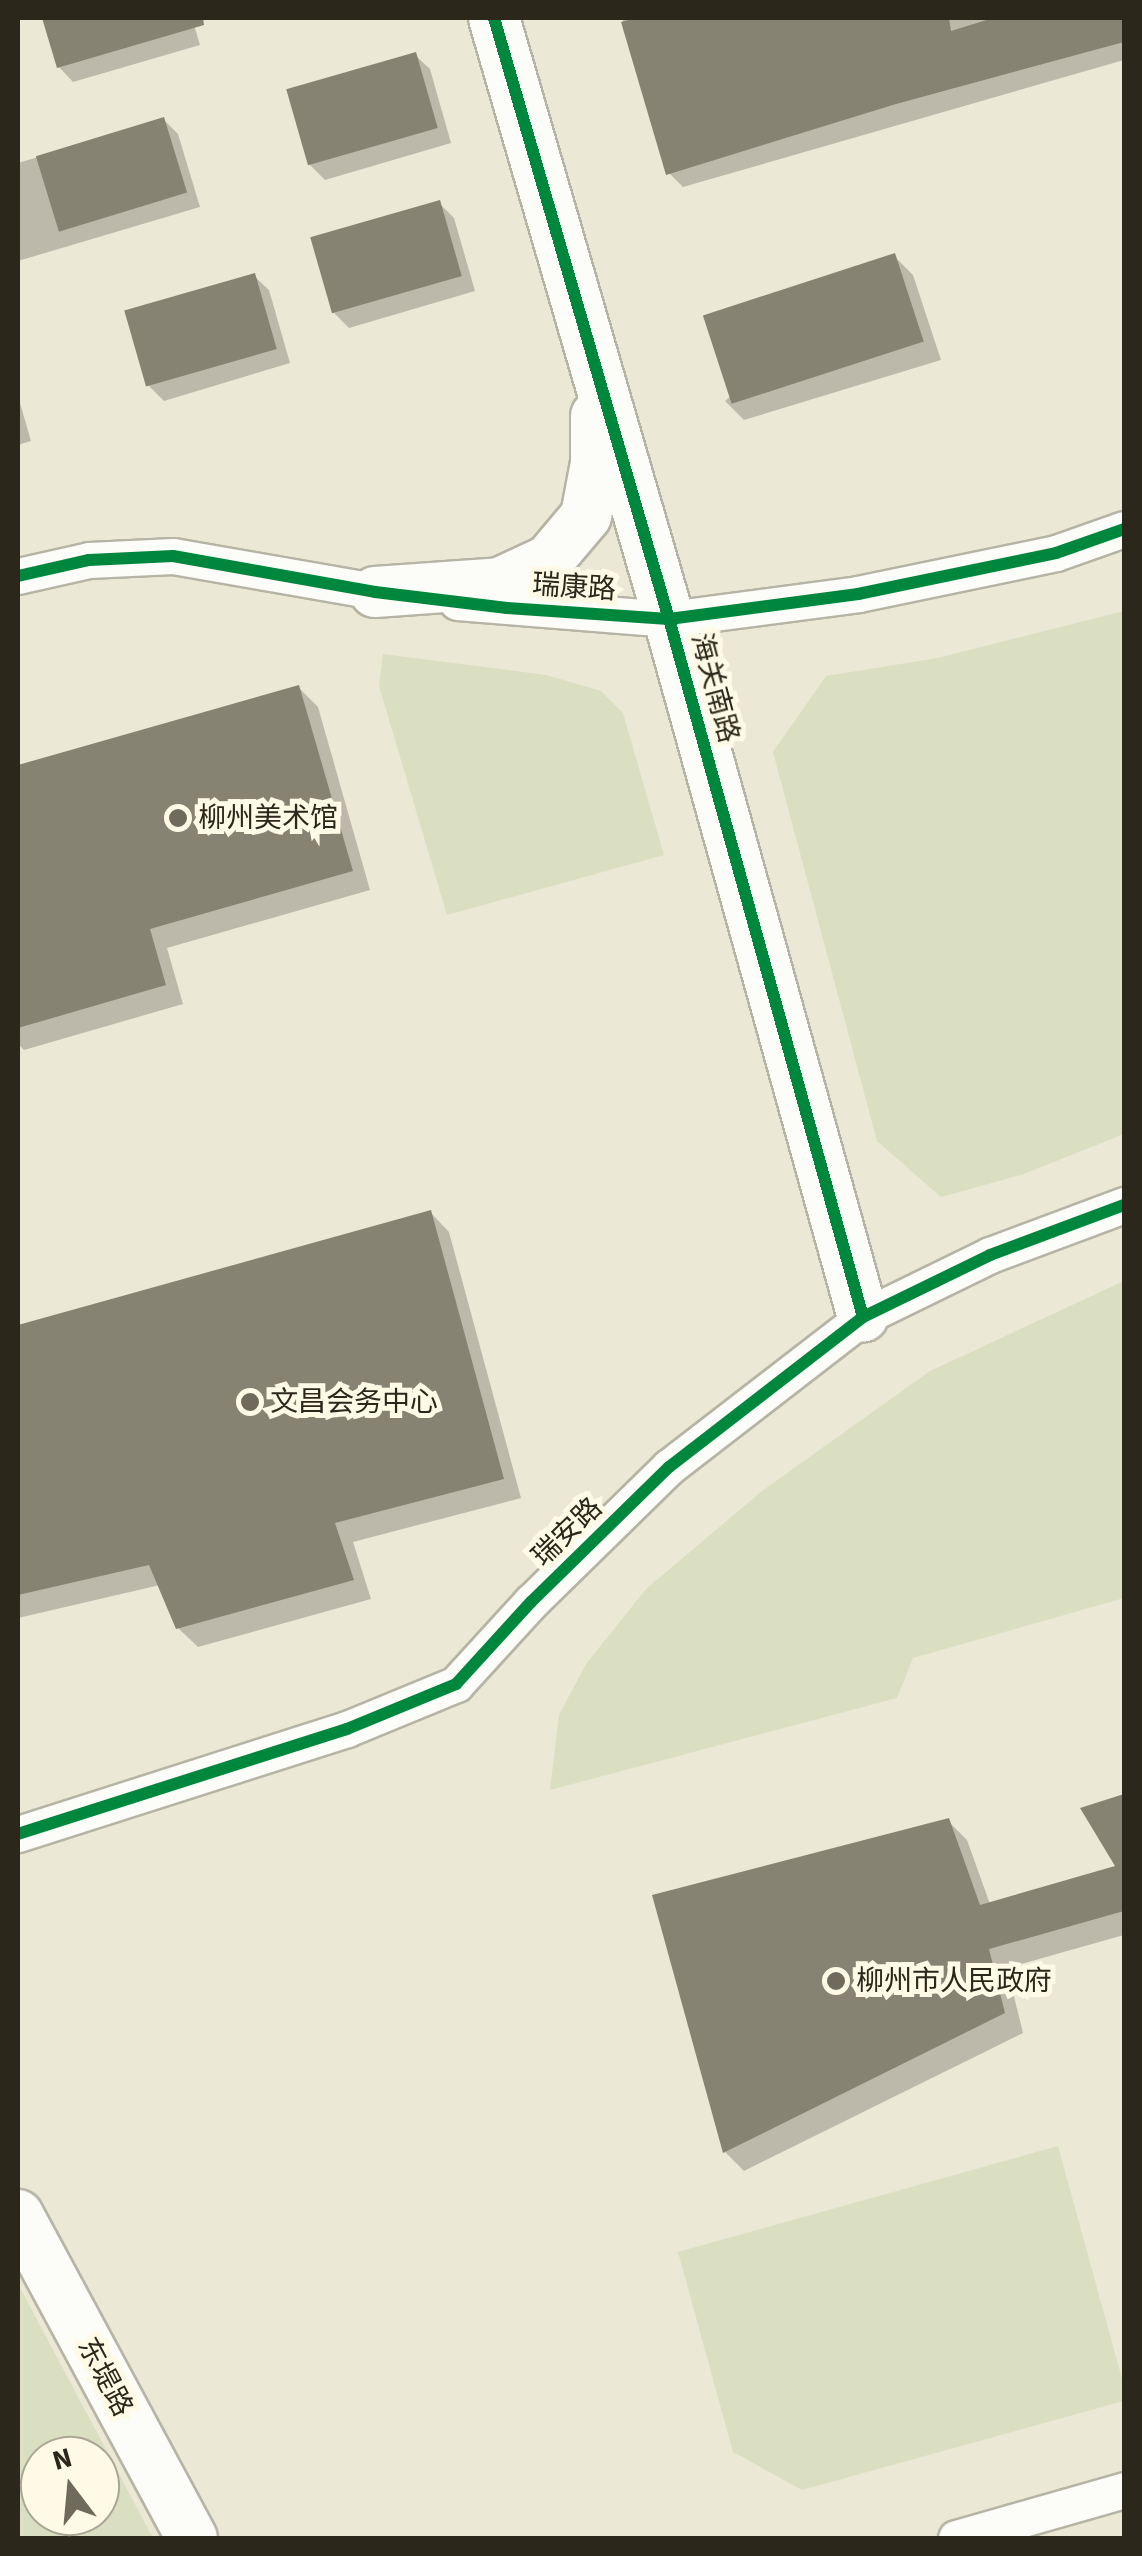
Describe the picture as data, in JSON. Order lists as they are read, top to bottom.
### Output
{
  "streets": {
    "street": [
      "瑞康路",
      "海关南路",
      "瑞安路",
      "东堤路"
    ]
  },
  "crossings": [
    ["瑞康路", "海关南路"],
    ["海关南路", "瑞安路"]
  ],
  "places": ["柳州美术馆", "文昌会务中心", "柳州市人民政府"],
  "north": "top"
}
